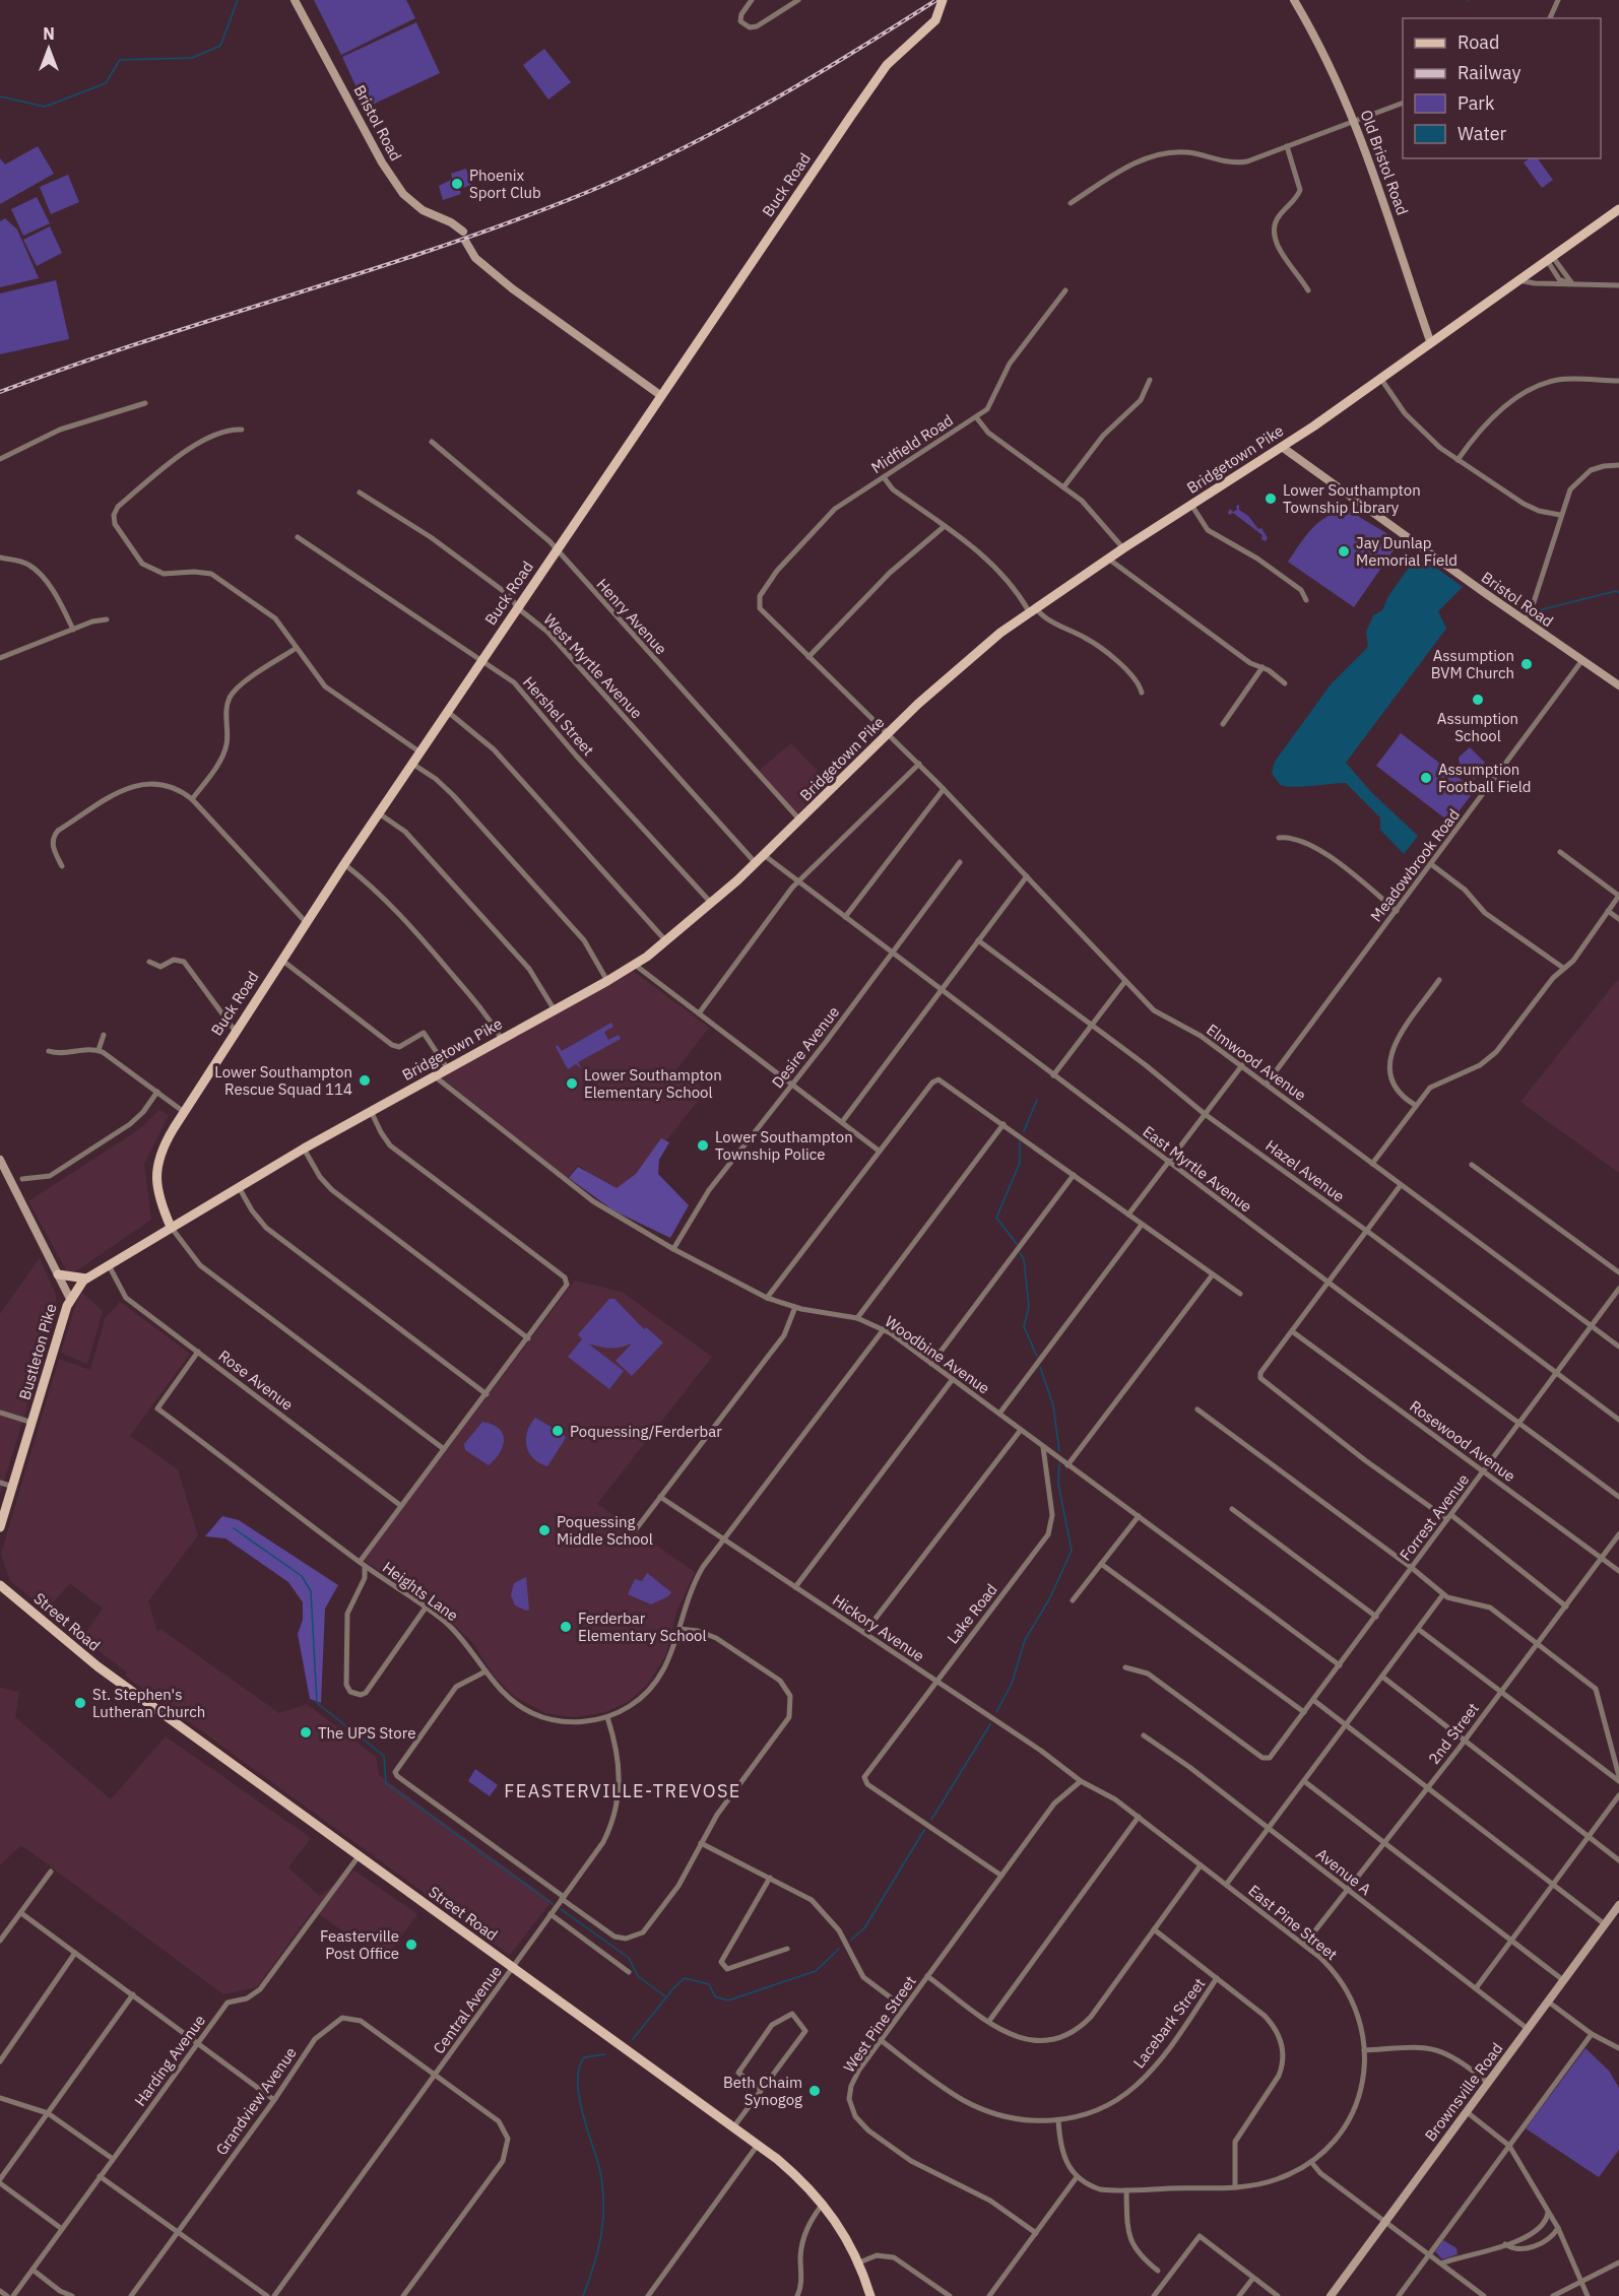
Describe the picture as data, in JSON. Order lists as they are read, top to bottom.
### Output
{
  "streets": {
    "main road": [
      "Bristol Road",
      "Old Bristol Road",
      "Buck Road",
      "Bridgetown Pike",
      "Bustleton Pike",
      "Street Road",
      "Brownsville Road"
    ],
    "street": [
      "Midfield Road",
      "Henry Avenue",
      "West Myrtle Avenue",
      "Hershel Street",
      "Meadowbrook Road",
      "Desire Avenue",
      "Elmwood Avenue",
      "East Myrtle Avenue",
      "Hazel Avenue",
      "Woodbine Avenue",
      "Rose Avenue",
      "Rosewood Avenue",
      "Forrest Avenue",
      "Heights Lane",
      "Lake Road",
      "Hickory Avenue",
      "2nd Street",
      "Avenue A",
      "East Pine Street",
      "Central Avenue",
      "Lacebark Street",
      "West Pine Street",
      "Harding Avenue",
      "Grandview Avenue"
    ]
  },
  "crossings": [
    ["Bristol Road", "Buck Road"],
    ["Bristol Road", "Bridgetown Pike"],
    ["Bristol Road", "Meadowbrook Road"],
    ["Old Bristol Road", "Bridgetown Pike"],
    ["Buck Road", "Bridgetown Pike"],
    ["Buck Road", "Henry Avenue"],
    ["Buck Road", "West Myrtle Avenue"],
    ["Buck Road", "Hershel Street"],
    ["Midfield Road", "Elmwood Avenue"],
    ["Bridgetown Pike", "Henry Avenue"],
    ["Bridgetown Pike", "West Myrtle Avenue"],
    ["Bridgetown Pike", "Hershel Street"],
    ["Bridgetown Pike", "Elmwood Avenue"],
    ["Bridgetown Pike", "East Myrtle Avenue"],
    ["Bridgetown Pike", "Bustleton Pike"],
    ["Bridgetown Pike", "Woodbine Avenue"],
    ["Bridgetown Pike", "Rose Avenue"],
    ["Meadowbrook Road", "Elmwood Avenue"],
    ["Desire Avenue", "East Myrtle Avenue"],
    ["Desire Avenue", "Woodbine Avenue"],
    ["Elmwood Avenue", "Forrest Avenue"],
    ["East Myrtle Avenue", "Forrest Avenue"],
    ["Hazel Avenue", "Forrest Avenue"],
    ["Woodbine Avenue", "Forrest Avenue"],
    ["Woodbine Avenue", "Heights Lane"],
    ["Woodbine Avenue", "Lake Road"],
    ["Rose Avenue", "Heights Lane"],
    ["Rosewood Avenue", "Forrest Avenue"],
    ["Rosewood Avenue", "2nd Street"],
    ["Heights Lane", "Hickory Avenue"],
    ["Heights Lane", "Central Avenue"],
    ["Lake Road", "Hickory Avenue"],
    ["Lake Road", "West Pine Street"],
    ["Street Road", "Central Avenue"],
    ["Street Road", "Harding Avenue"],
    ["Hickory Avenue", "East Pine Street"],
    ["Hickory Avenue", "West Pine Street"],
    ["2nd Street", "Avenue A"],
    ["2nd Street", "East Pine Street"],
    ["Avenue A", "Brownsville Road"],
    ["East Pine Street", "West Pine Street"],
    ["Central Avenue", "Grandview Avenue"],
    ["Lacebark Street", "West Pine Street"]
  ],
  "districts": ["FEASTERVILLE-TREVOSE"],
  "places": [
    "Phoenix Sport Club",
    "Lower Southampton Township Library",
    "Jay Dunlap Memorial Field",
    "Assumption BVM Church",
    "Assumption School",
    "Assumption Football Field",
    "Lower Southampton Rescue Squad 114",
    "Lower Southampton Elementary School",
    "Lower Southampton Township Police",
    "Poquessing/Ferderbar",
    "Poquessing Middle School",
    "Ferderbar Elementary School",
    "St. Stephen's Lutheran Church",
    "The UPS Store",
    "Feasterville Post Office",
    "Beth Chaim Synogog"
  ],
  "legend": [
    "Road",
    "Railway",
    "Park",
    "Water"
  ],
  "north": "top"
}
